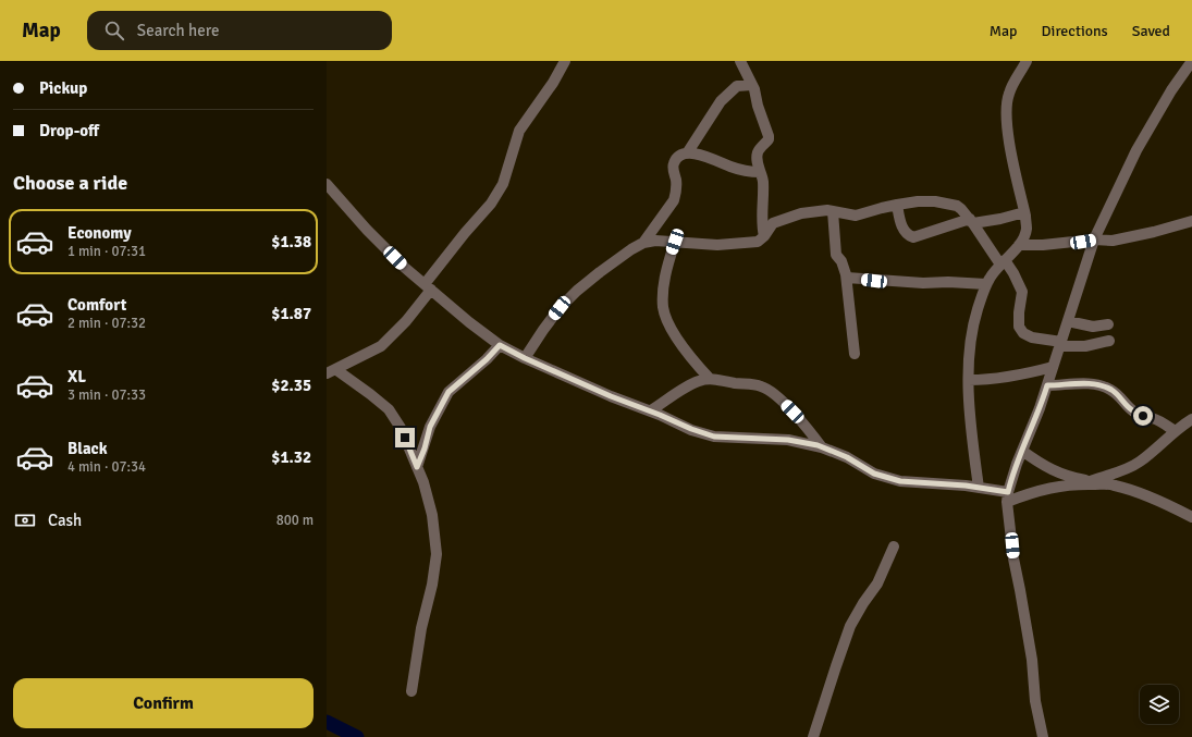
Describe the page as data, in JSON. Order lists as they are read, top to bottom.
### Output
{
  "page": {
    "header": "Map",
    "search": "Search here",
    "nav": ["Map", "Directions", "Saved"],
    "banner": ["Pickup", "Drop-off"],
    "heading": "Choose a ride",
    "list": [
      {
        "name": "Economy",
        "note": "1 min · 07:31",
        "value": "$1.38"
      },
      {
        "name": "Comfort",
        "note": "2 min · 07:32",
        "value": "$1.87"
      },
      {
        "name": "XL",
        "note": "3 min · 07:33",
        "value": "$2.35"
      },
      {
        "name": "Black",
        "note": "4 min · 07:34",
        "value": "$1.32"
      }
    ],
    "pay": ["Cash", "800 m"],
    "buttons": "Confirm"
  }
}
